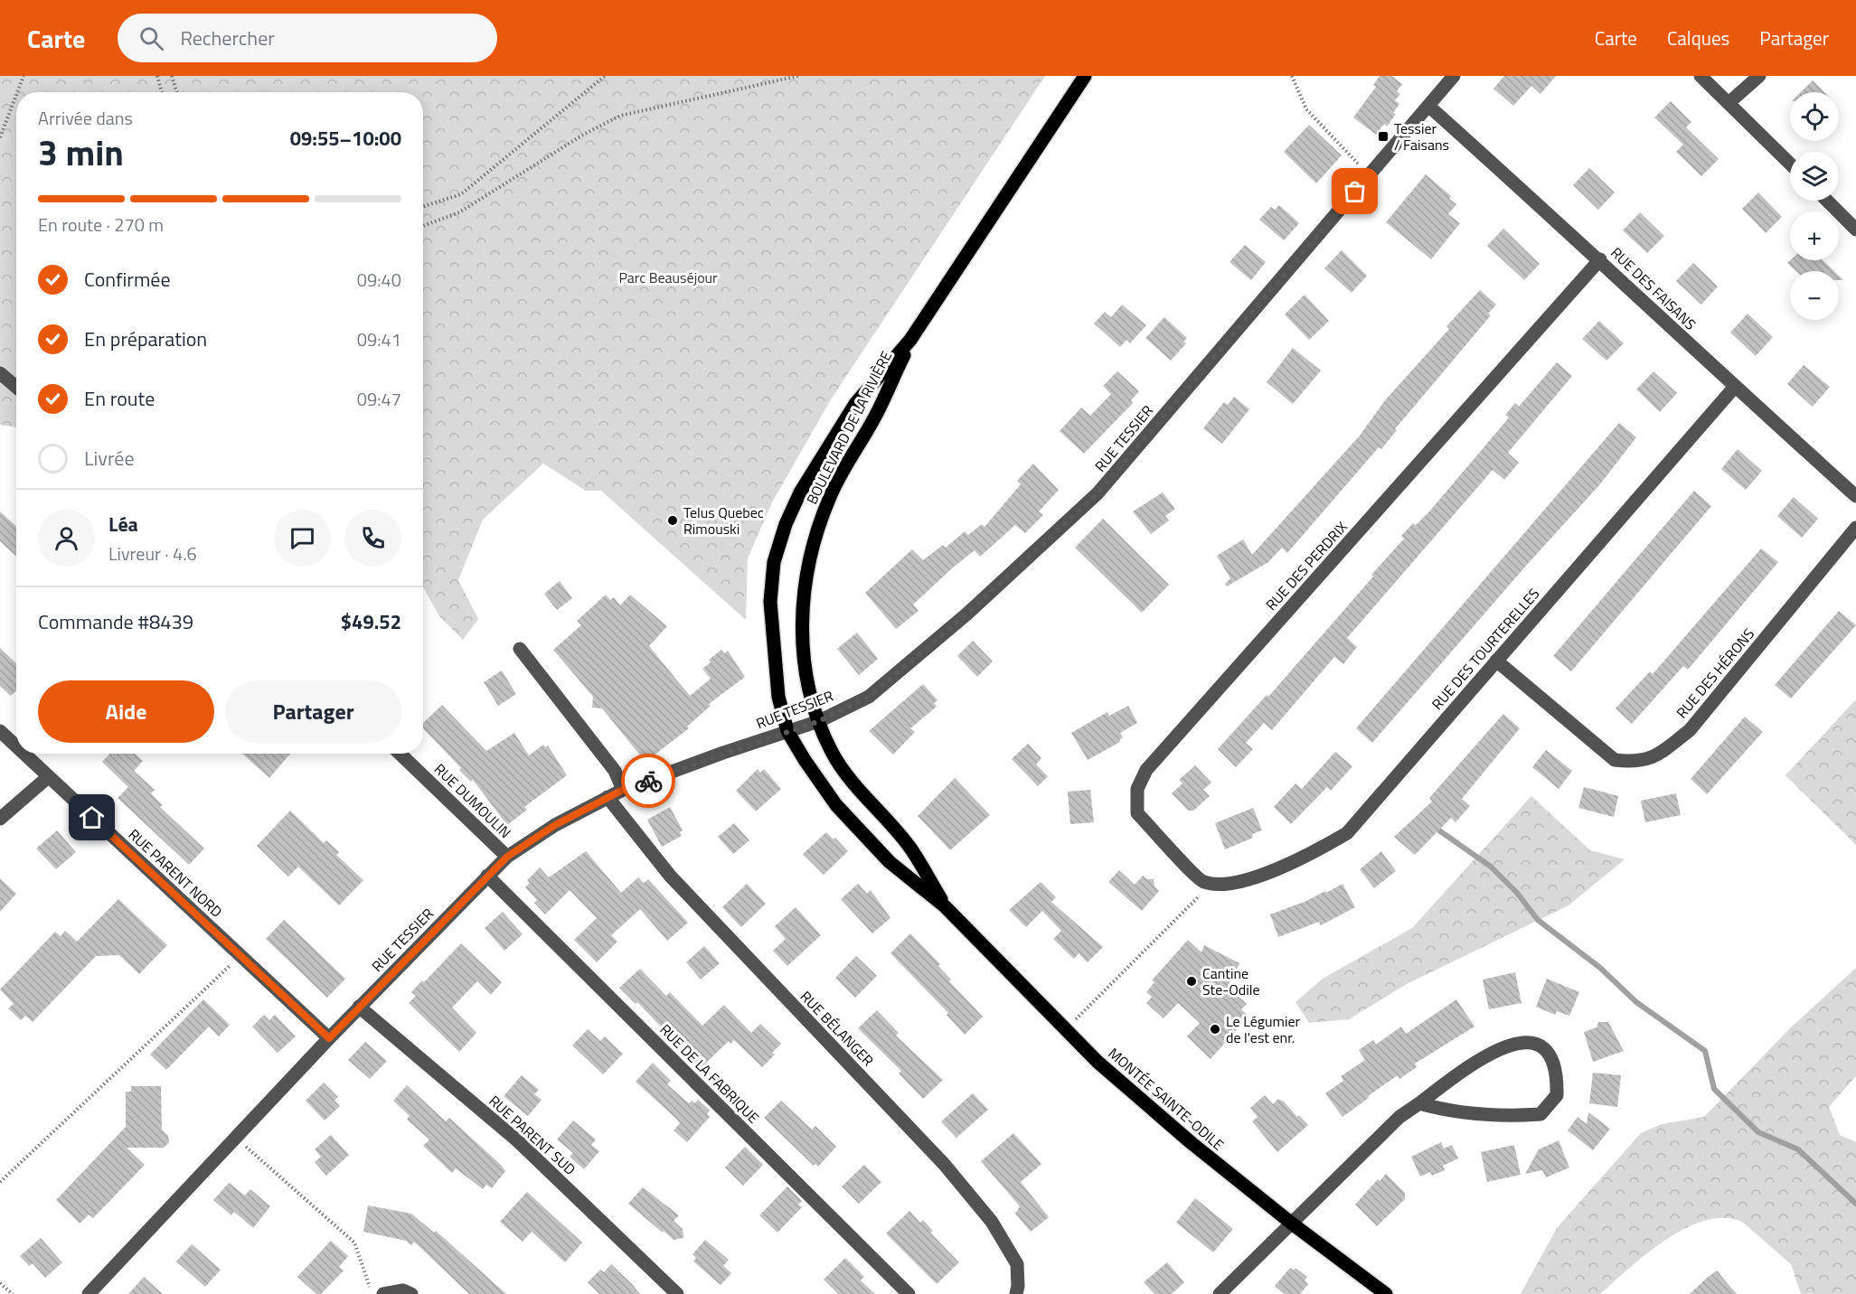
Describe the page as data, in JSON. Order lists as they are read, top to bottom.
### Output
{
  "streets": {
    "main road": ["BOULEVARD DE LA RIVIÈRE", "MONTÉE SAINTE-ODILE"],
    "street": [
      "RUE DES FAISANS",
      "RUE TESSIER",
      "RUE DES PERDRIX",
      "RUE DES TOURTERELLES",
      "RUE DES HÉRONS",
      "RUE DUMOULIN",
      "RUE PARENT NORD",
      "RUE BÉLANGER",
      "RUE DE LA FABRIQUE",
      "RUE PARENT SUD"
    ]
  },
  "crossings": [
    ["RUE DES FAISANS", "RUE TESSIER"],
    ["RUE DES FAISANS", "RUE DES PERDRIX"],
    ["RUE DES FAISANS", "RUE DES TOURTERELLES"],
    ["BOULEVARD DE LA RIVIÈRE", "RUE TESSIER"],
    ["BOULEVARD DE LA RIVIÈRE", "MONTÉE SAINTE-ODILE"],
    ["RUE TESSIER", "RUE DUMOULIN"],
    ["RUE TESSIER", "RUE PARENT NORD"],
    ["RUE TESSIER", "RUE BÉLANGER"],
    ["RUE TESSIER", "RUE DE LA FABRIQUE"],
    ["RUE TESSIER", "MONTÉE SAINTE-ODILE"],
    ["RUE TESSIER", "RUE PARENT SUD"],
    ["RUE DES PERDRIX", "RUE DES TOURTERELLES"],
    ["RUE DES TOURTERELLES", "RUE DES HÉRONS"]
  ],
  "parks": ["Parc Beauséjour"],
  "places": {
    "transit": ["Tessier / Faisans"],
    "other": ["Telus Quebec Rimouski", "Cantine Ste-Odile", "Le Légumier de l'est enr."]
  },
  "page": {
    "header": "Carte",
    "search": "Rechercher",
    "nav": ["Carte", "Calques", "Partager"],
    "map_buttons": ["+", "−"],
    "heading": ["3 min", "Arrivée dans", "09:55–10:00"],
    "panel": [
      "Léa",
      "Livreur · 4.6",
      "Commande #8439",
      "$49.52"
    ],
    "bar": "En route · 270 m",
    "list": [
      ["Confirmée", "09:40"],
      ["En préparation", "09:41"],
      ["En route", "09:47"],
      "Livrée"
    ],
    "buttons": ["Aide", "Partager"]
  }
}
